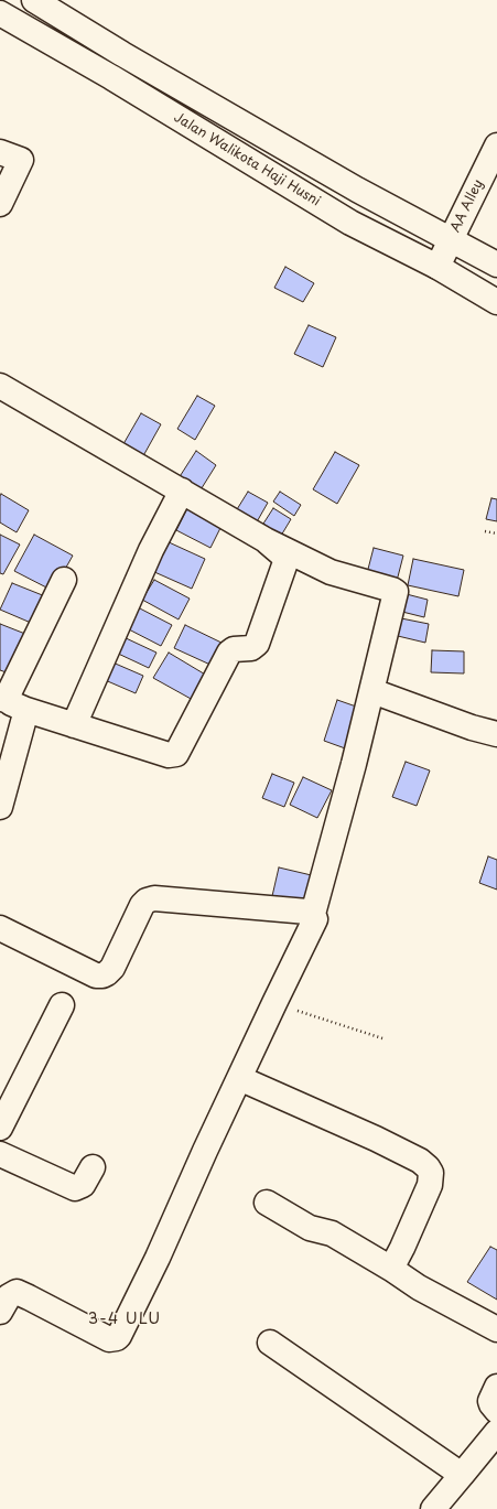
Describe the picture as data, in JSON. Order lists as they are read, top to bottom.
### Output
{
  "streets": {
    "street": ["Jalan Walikota Haji Husni", "AA Alley"]
  },
  "crossings": [
    ["Jalan Walikota Haji Husni", "AA Alley"]
  ],
  "districts": ["3-4 ULU"]
}
